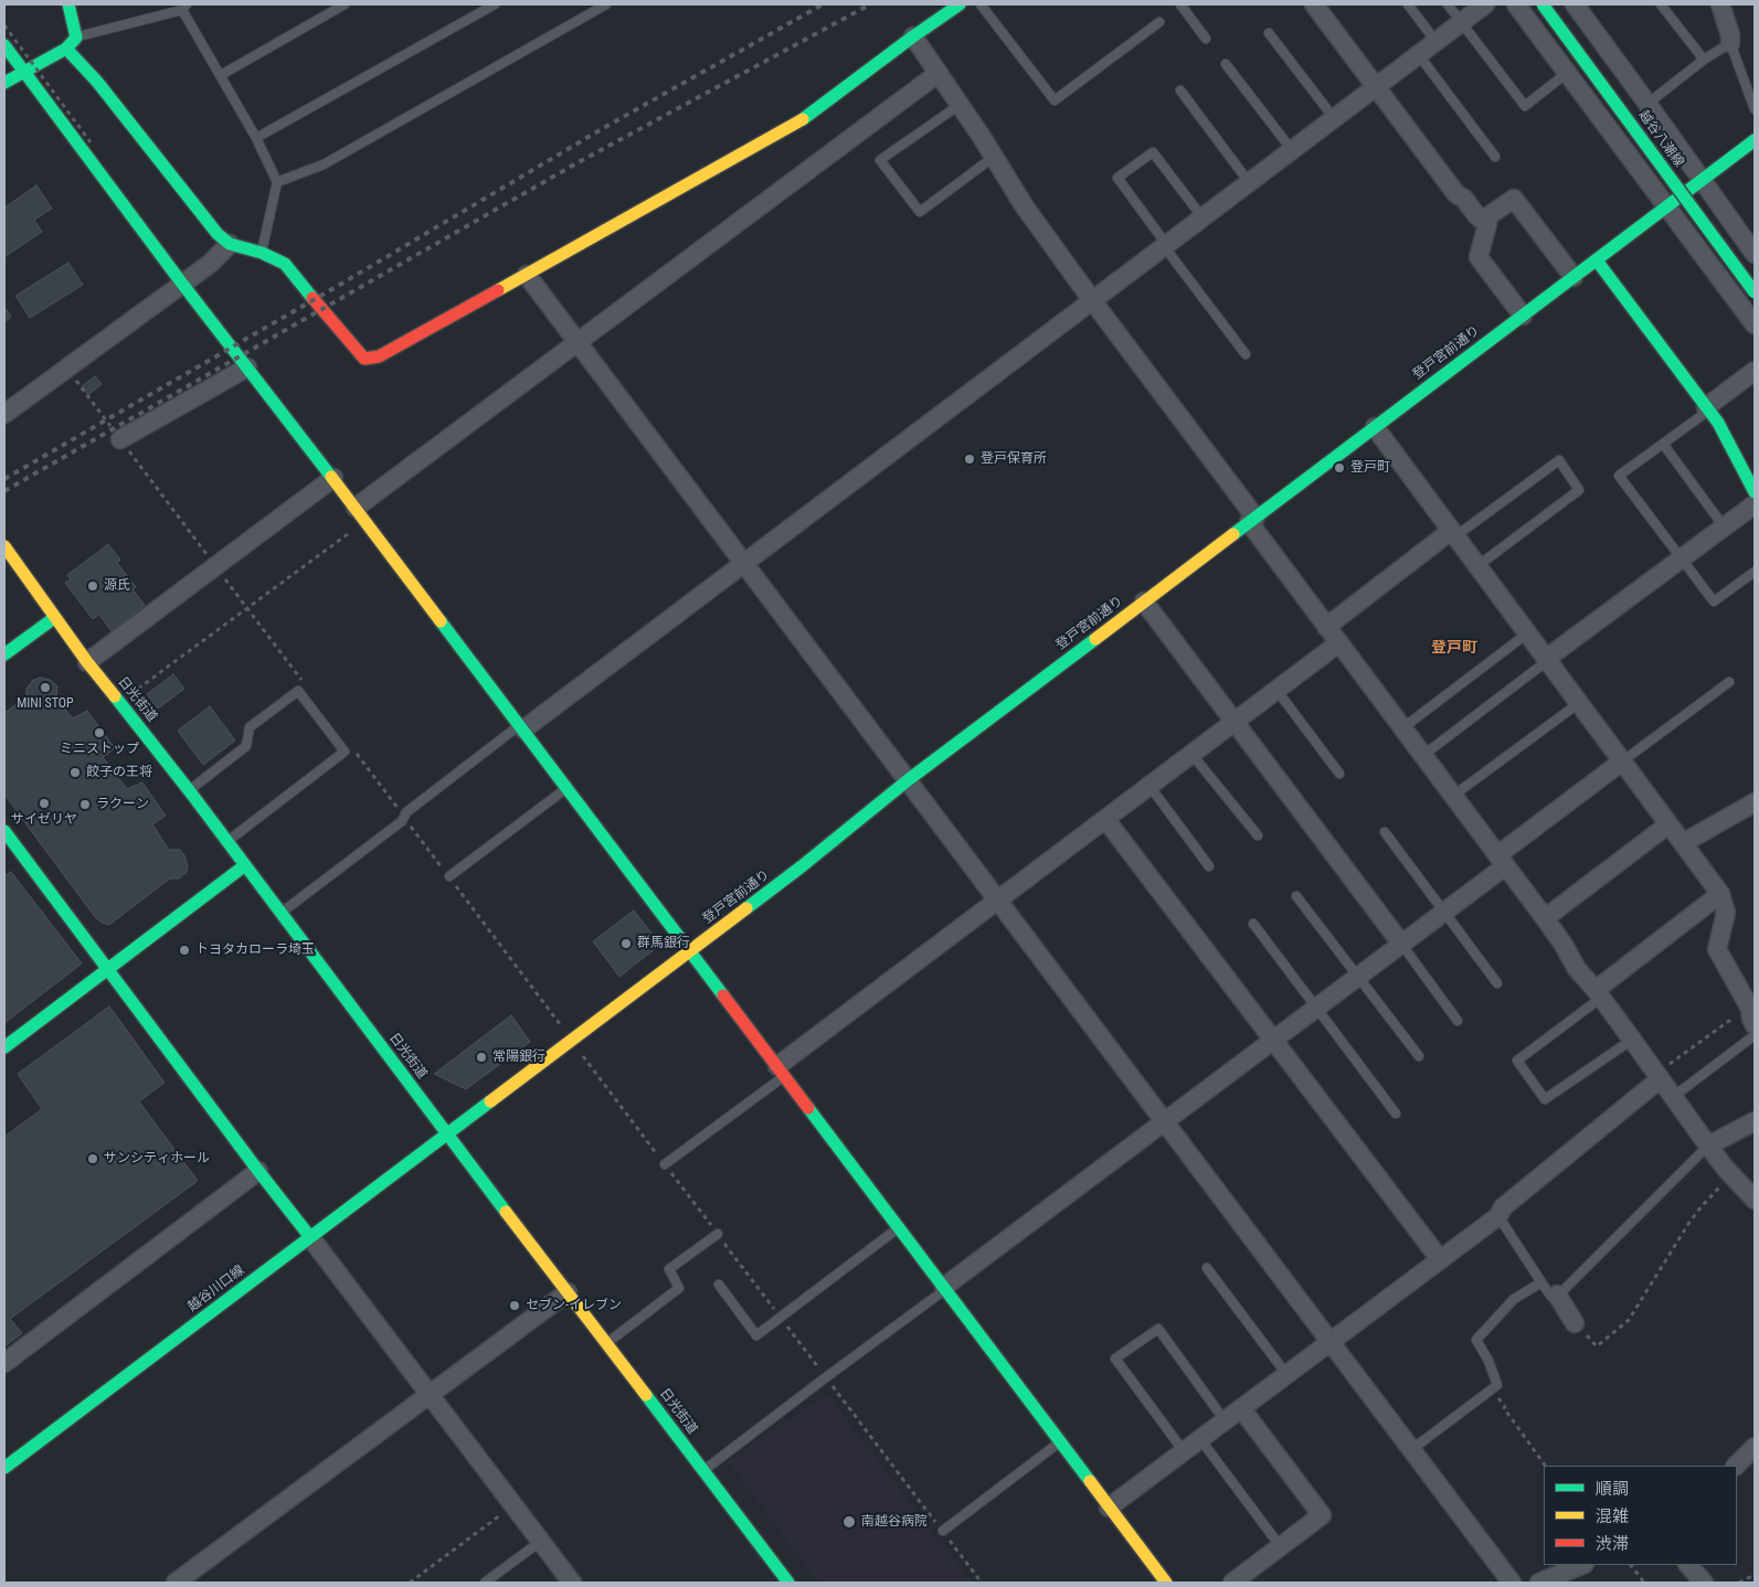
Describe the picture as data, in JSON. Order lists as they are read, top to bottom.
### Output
{
  "streets": {
    "street": [
      "越谷八潮線",
      "登戸宮前通り",
      "日光街道",
      "越谷川口線"
    ]
  },
  "crossings": [
    ["登戸宮前通り", "日光街道"],
    ["登戸宮前通り", "越谷川口線"],
    ["日光街道", "越谷川口線"]
  ],
  "districts": ["登戸町"],
  "places": [
    "登戸保育所",
    "登戸町",
    "源氏",
    "MINI STOP",
    "ミニストップ",
    "餃子の王将",
    "サイゼリヤ",
    "ラクーン",
    "群馬銀行",
    "トヨタカローラ埼玉",
    "常陽銀行",
    "サンシティホール",
    "セブン-イレブン",
    "南越谷病院"
  ],
  "legend": ["順調", "混雑", "渋滞"]
}
